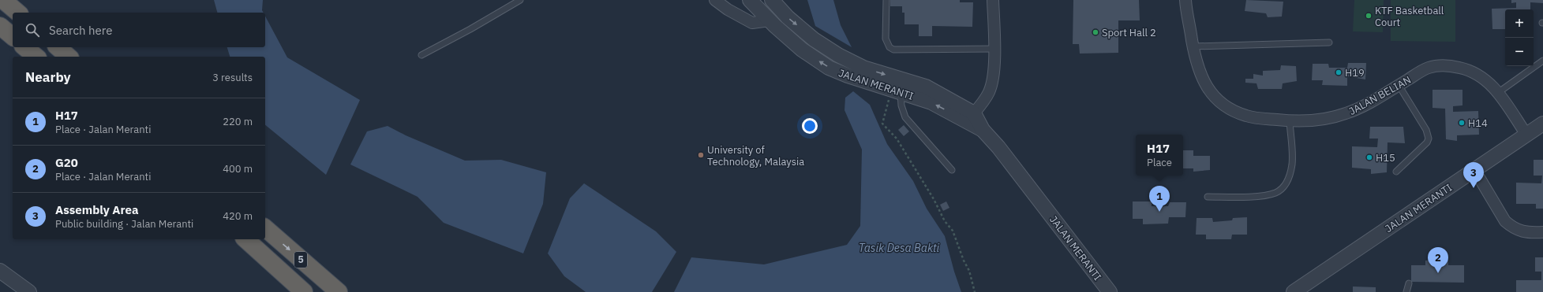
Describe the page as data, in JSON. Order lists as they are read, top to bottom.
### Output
{
  "streets": {
    "highway": ["5"],
    "street": ["JALAN MERANTI", "JALAN BELIAN"]
  },
  "crossings": [
    ["JALAN MERANTI", "JALAN BELIAN"]
  ],
  "water": ["Tasik Desa Bakti"],
  "places": [
    "KTF Basketball Court",
    "Sport Hall 2",
    "H19",
    "H14",
    "University of Technology, Malaysia",
    "H15"
  ],
  "page": {
    "map_buttons": ["+", "−"],
    "search": "Search here",
    "heading": ["Nearby", "3 results"],
    "list": [
      {
        "mark": "1",
        "name": "H17",
        "note": "Place · Jalan Meranti",
        "value": "220 m"
      },
      {
        "mark": "2",
        "name": "G20",
        "note": "Place · Jalan Meranti",
        "value": "400 m"
      },
      {
        "mark": "3",
        "name": "Assembly Area",
        "note": "Public building · Jalan Meranti",
        "value": "420 m"
      }
    ],
    "popup": ["H17", "Place"],
    "pins": ["3", "1", "2"]
  }
}
